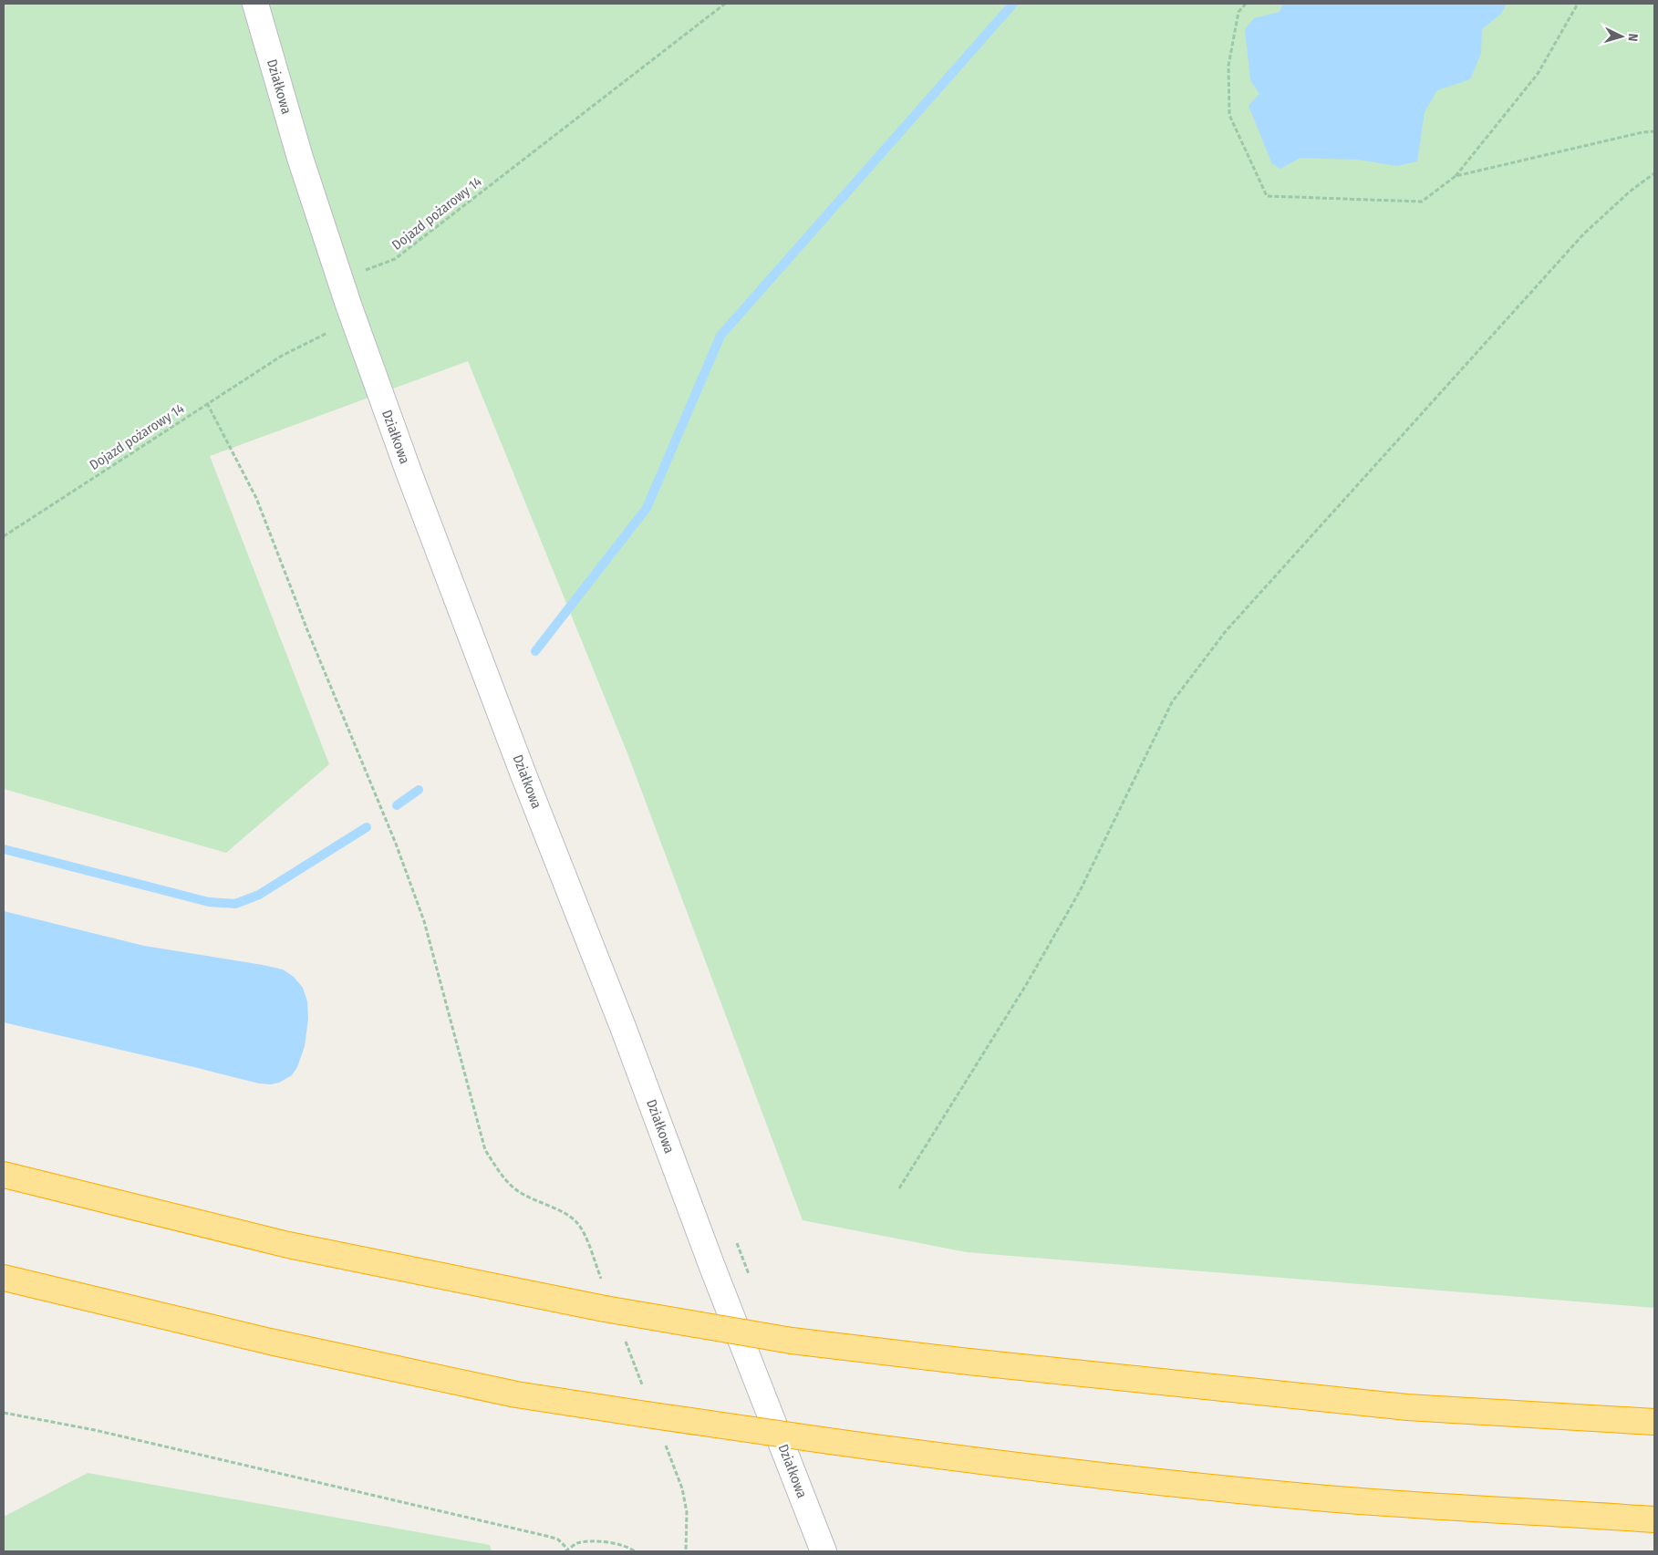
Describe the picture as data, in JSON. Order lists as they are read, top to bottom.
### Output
{
  "streets": {
    "street": ["Działkowa"],
    "path": ["Dojazd pożarowy 14"]
  },
  "crossings": [
    ["Działkowa", "Dojazd pożarowy 14"]
  ],
  "north": "right"
}
